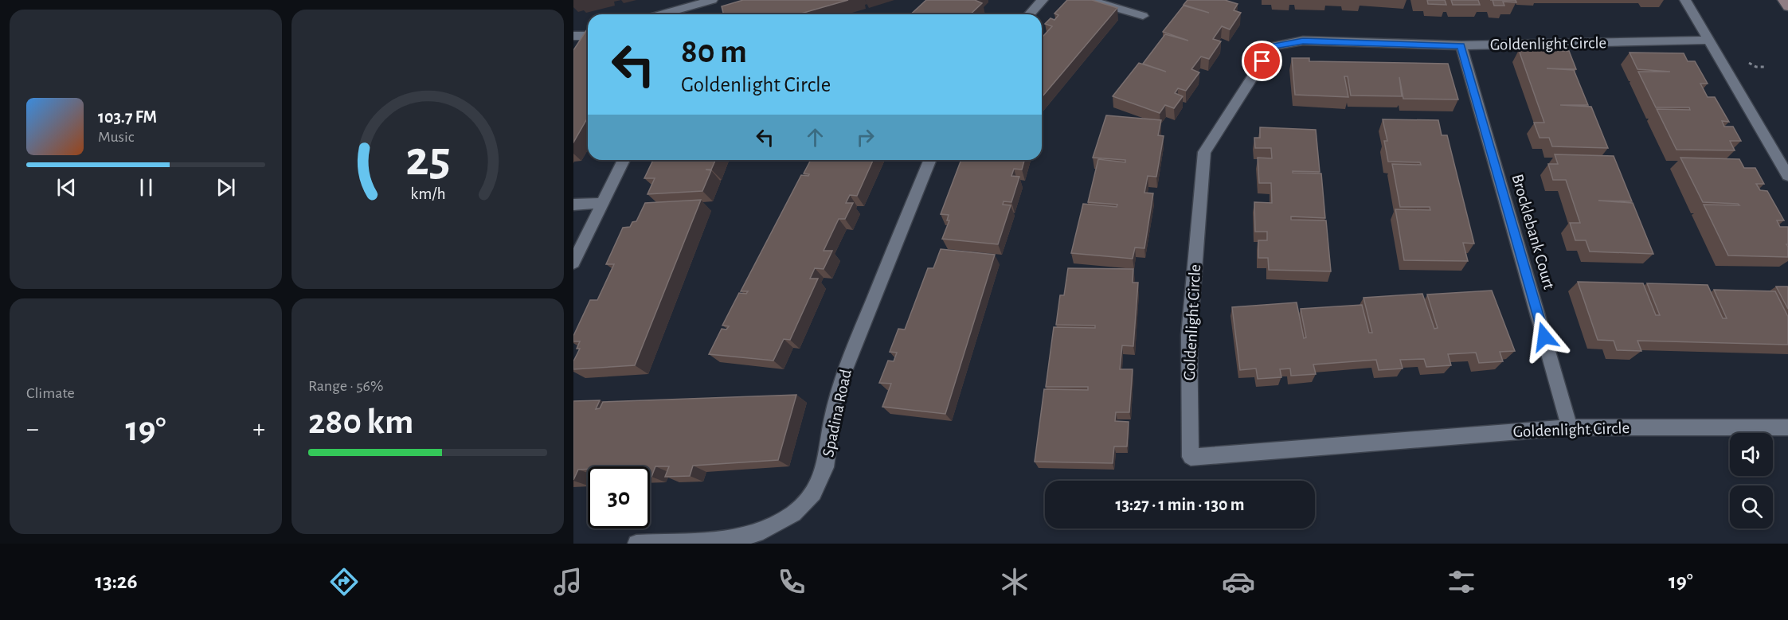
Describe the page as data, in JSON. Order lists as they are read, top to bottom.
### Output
{
  "streets": {
    "street": ["Goldenlight Circle", "Brocklebank Court", "Spadina Road"]
  },
  "crossings": [
    ["Goldenlight Circle", "Brocklebank Court"]
  ],
  "page": {
    "turn": ["80 m", "Goldenlight Circle"],
    "song": ["103.7 FM", "Music"],
    "tile": [
      "Climate",
      ["Range · 56%", "280 km"]
    ],
    "heat": ["−", "19°", "+"],
    "limit": "30",
    "trip": "13:27 · 1 min · 130 m",
    "tabs": ["13:26", "19°"],
    "gauge": ["25", "km/h"]
  }
}
